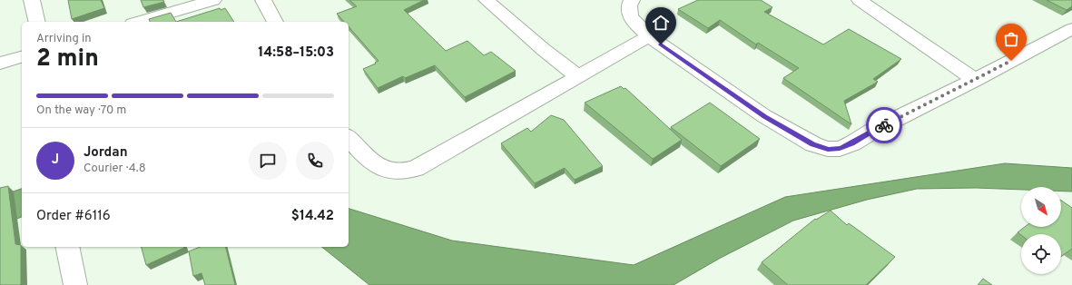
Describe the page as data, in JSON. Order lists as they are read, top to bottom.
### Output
{
  "north": "bottom right",
  "page": {
    "heading": ["2 min", "Arriving in", "14:58–15:03"],
    "panel": [
      "Jordan",
      "Courier · 4.8",
      "Order #6116",
      "$14.42"
    ],
    "bar": "On the way · 70 m",
    "round": "J"
  }
}
